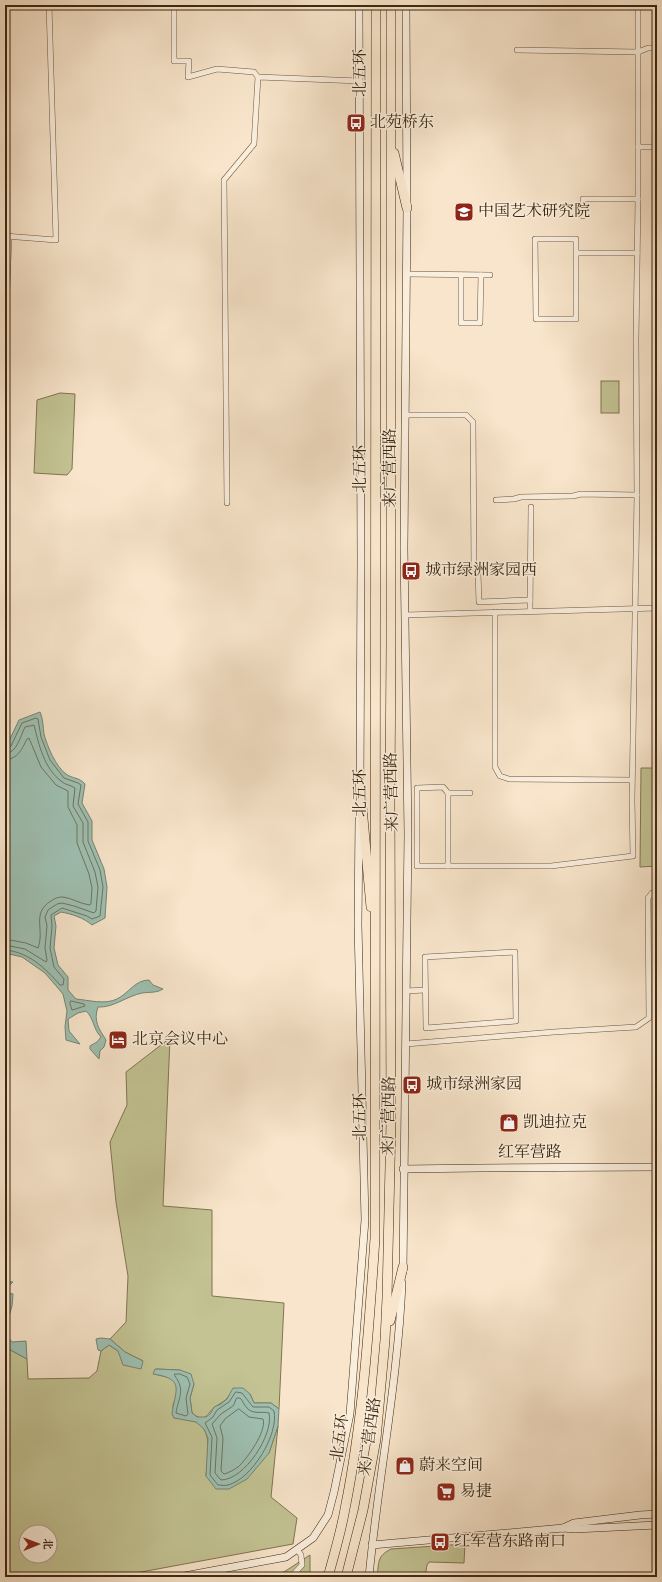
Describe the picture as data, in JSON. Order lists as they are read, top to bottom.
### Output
{
  "streets": {
    "highway": ["北五环"],
    "street": ["来广营西路", "红军营路"]
  },
  "crossings": [
    ["来广营西路", "红军营路"]
  ],
  "places": {
    "bus stop": [
      "北苑桥东",
      "城市绿洲家园西",
      "城市绿洲家园",
      "红军营东路南口"
    ],
    "school or university": ["中国艺术研究院"],
    "hotel": ["北京会议中心"],
    "shop": ["凯迪拉克", "蔚来空间"],
    "supermarket": ["易捷"]
  },
  "north": "right"
}
